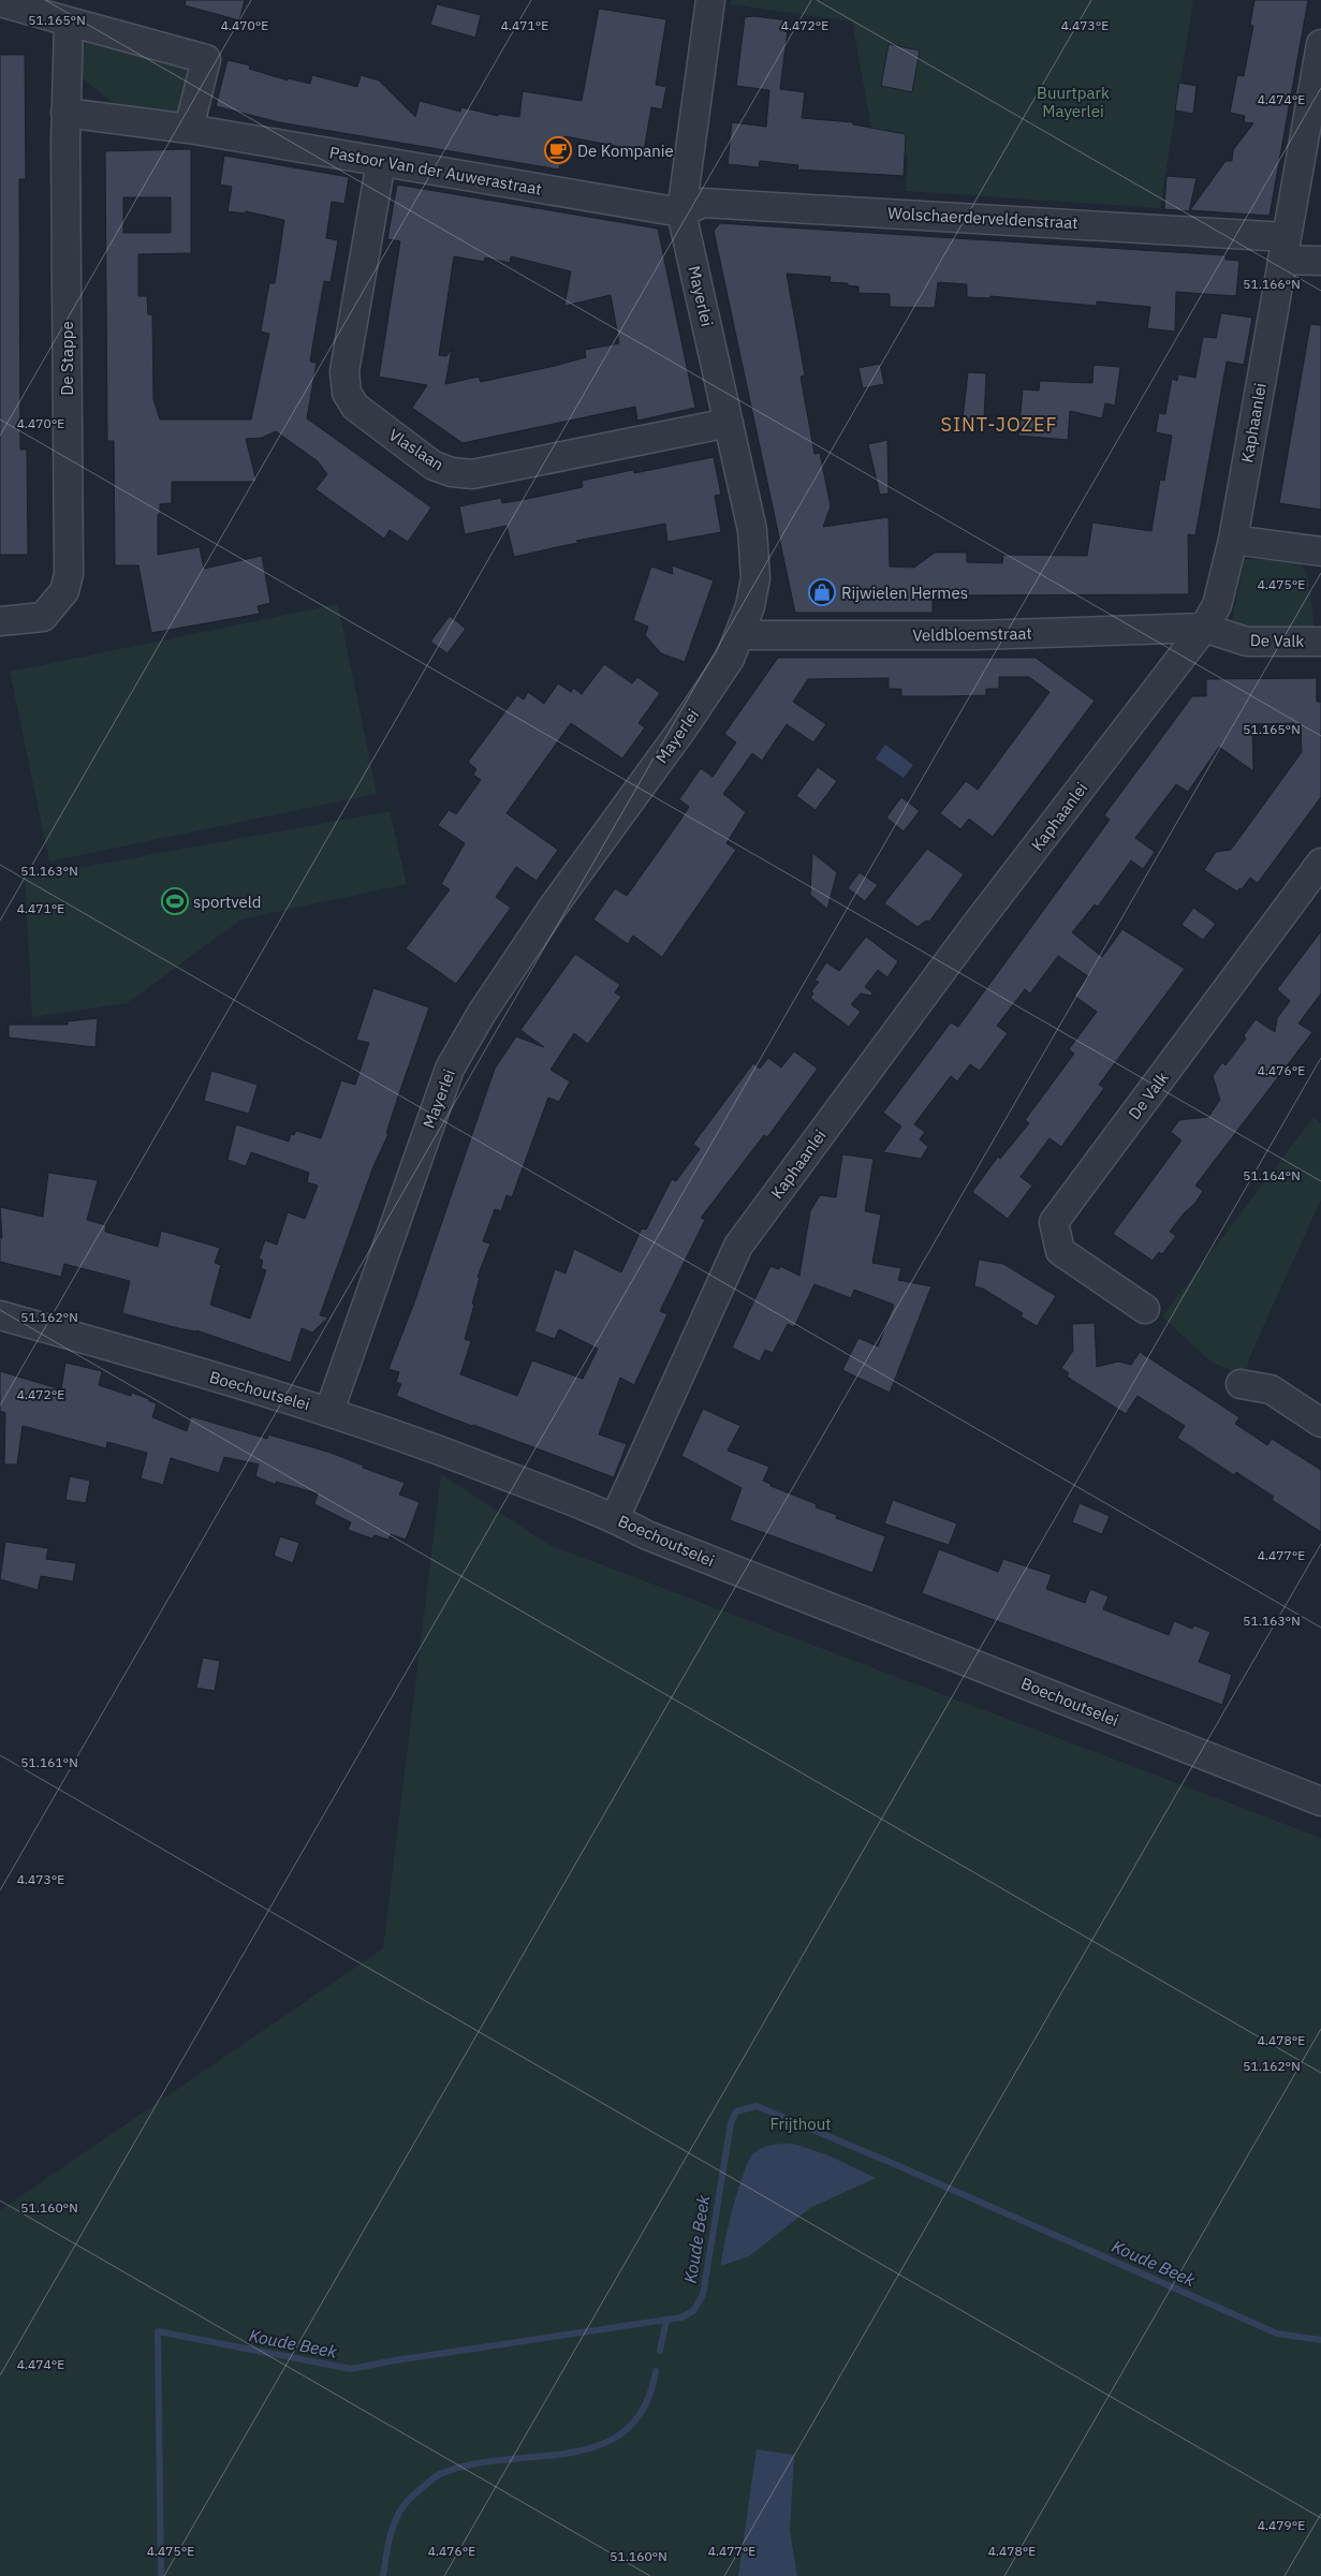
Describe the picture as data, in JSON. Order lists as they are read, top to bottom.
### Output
{
  "streets": {
    "street": [
      "Pastoor Van der Auwerastraat",
      "Wolschaerderveldenstraat",
      "Mayerlei",
      "De Stappe",
      "Kaphaanlei",
      "Vlaslaan",
      "Veldbloemstraat",
      "De Valk",
      "Boechoutselei"
    ]
  },
  "crossings": [
    ["Pastoor Van der Auwerastraat", "Wolschaerderveldenstraat"],
    ["Pastoor Van der Auwerastraat", "Mayerlei"],
    ["Pastoor Van der Auwerastraat", "De Stappe"],
    ["Pastoor Van der Auwerastraat", "Vlaslaan"],
    ["Wolschaerderveldenstraat", "Mayerlei"],
    ["Wolschaerderveldenstraat", "Kaphaanlei"],
    ["Mayerlei", "Vlaslaan"],
    ["Mayerlei", "Veldbloemstraat"],
    ["Mayerlei", "Boechoutselei"],
    ["Kaphaanlei", "Veldbloemstraat"],
    ["Kaphaanlei", "De Valk"],
    ["Kaphaanlei", "Boechoutselei"],
    ["Veldbloemstraat", "De Valk"]
  ],
  "districts": ["SINT-JOZEF"],
  "water": ["Koude Beek"],
  "parks": ["Buurtpark Mayerlei", "Frijthout"],
  "places": {
    "cafe": ["De Kompanie"],
    "shop": ["Rijwielen Hermes"],
    "sports": ["sportveld"]
  },
  "coordinates": [
    "51.165°N",
    "4.470°E",
    "4.471°E",
    "4.472°E",
    "4.473°E",
    "4.474°E",
    "51.166°N",
    "4.475°E",
    "51.163°N",
    "4.476°E",
    "51.164°N",
    "51.162°N",
    "4.477°E",
    "51.161°N",
    "4.478°E",
    "51.160°N",
    "4.479°E"
  ]
}
